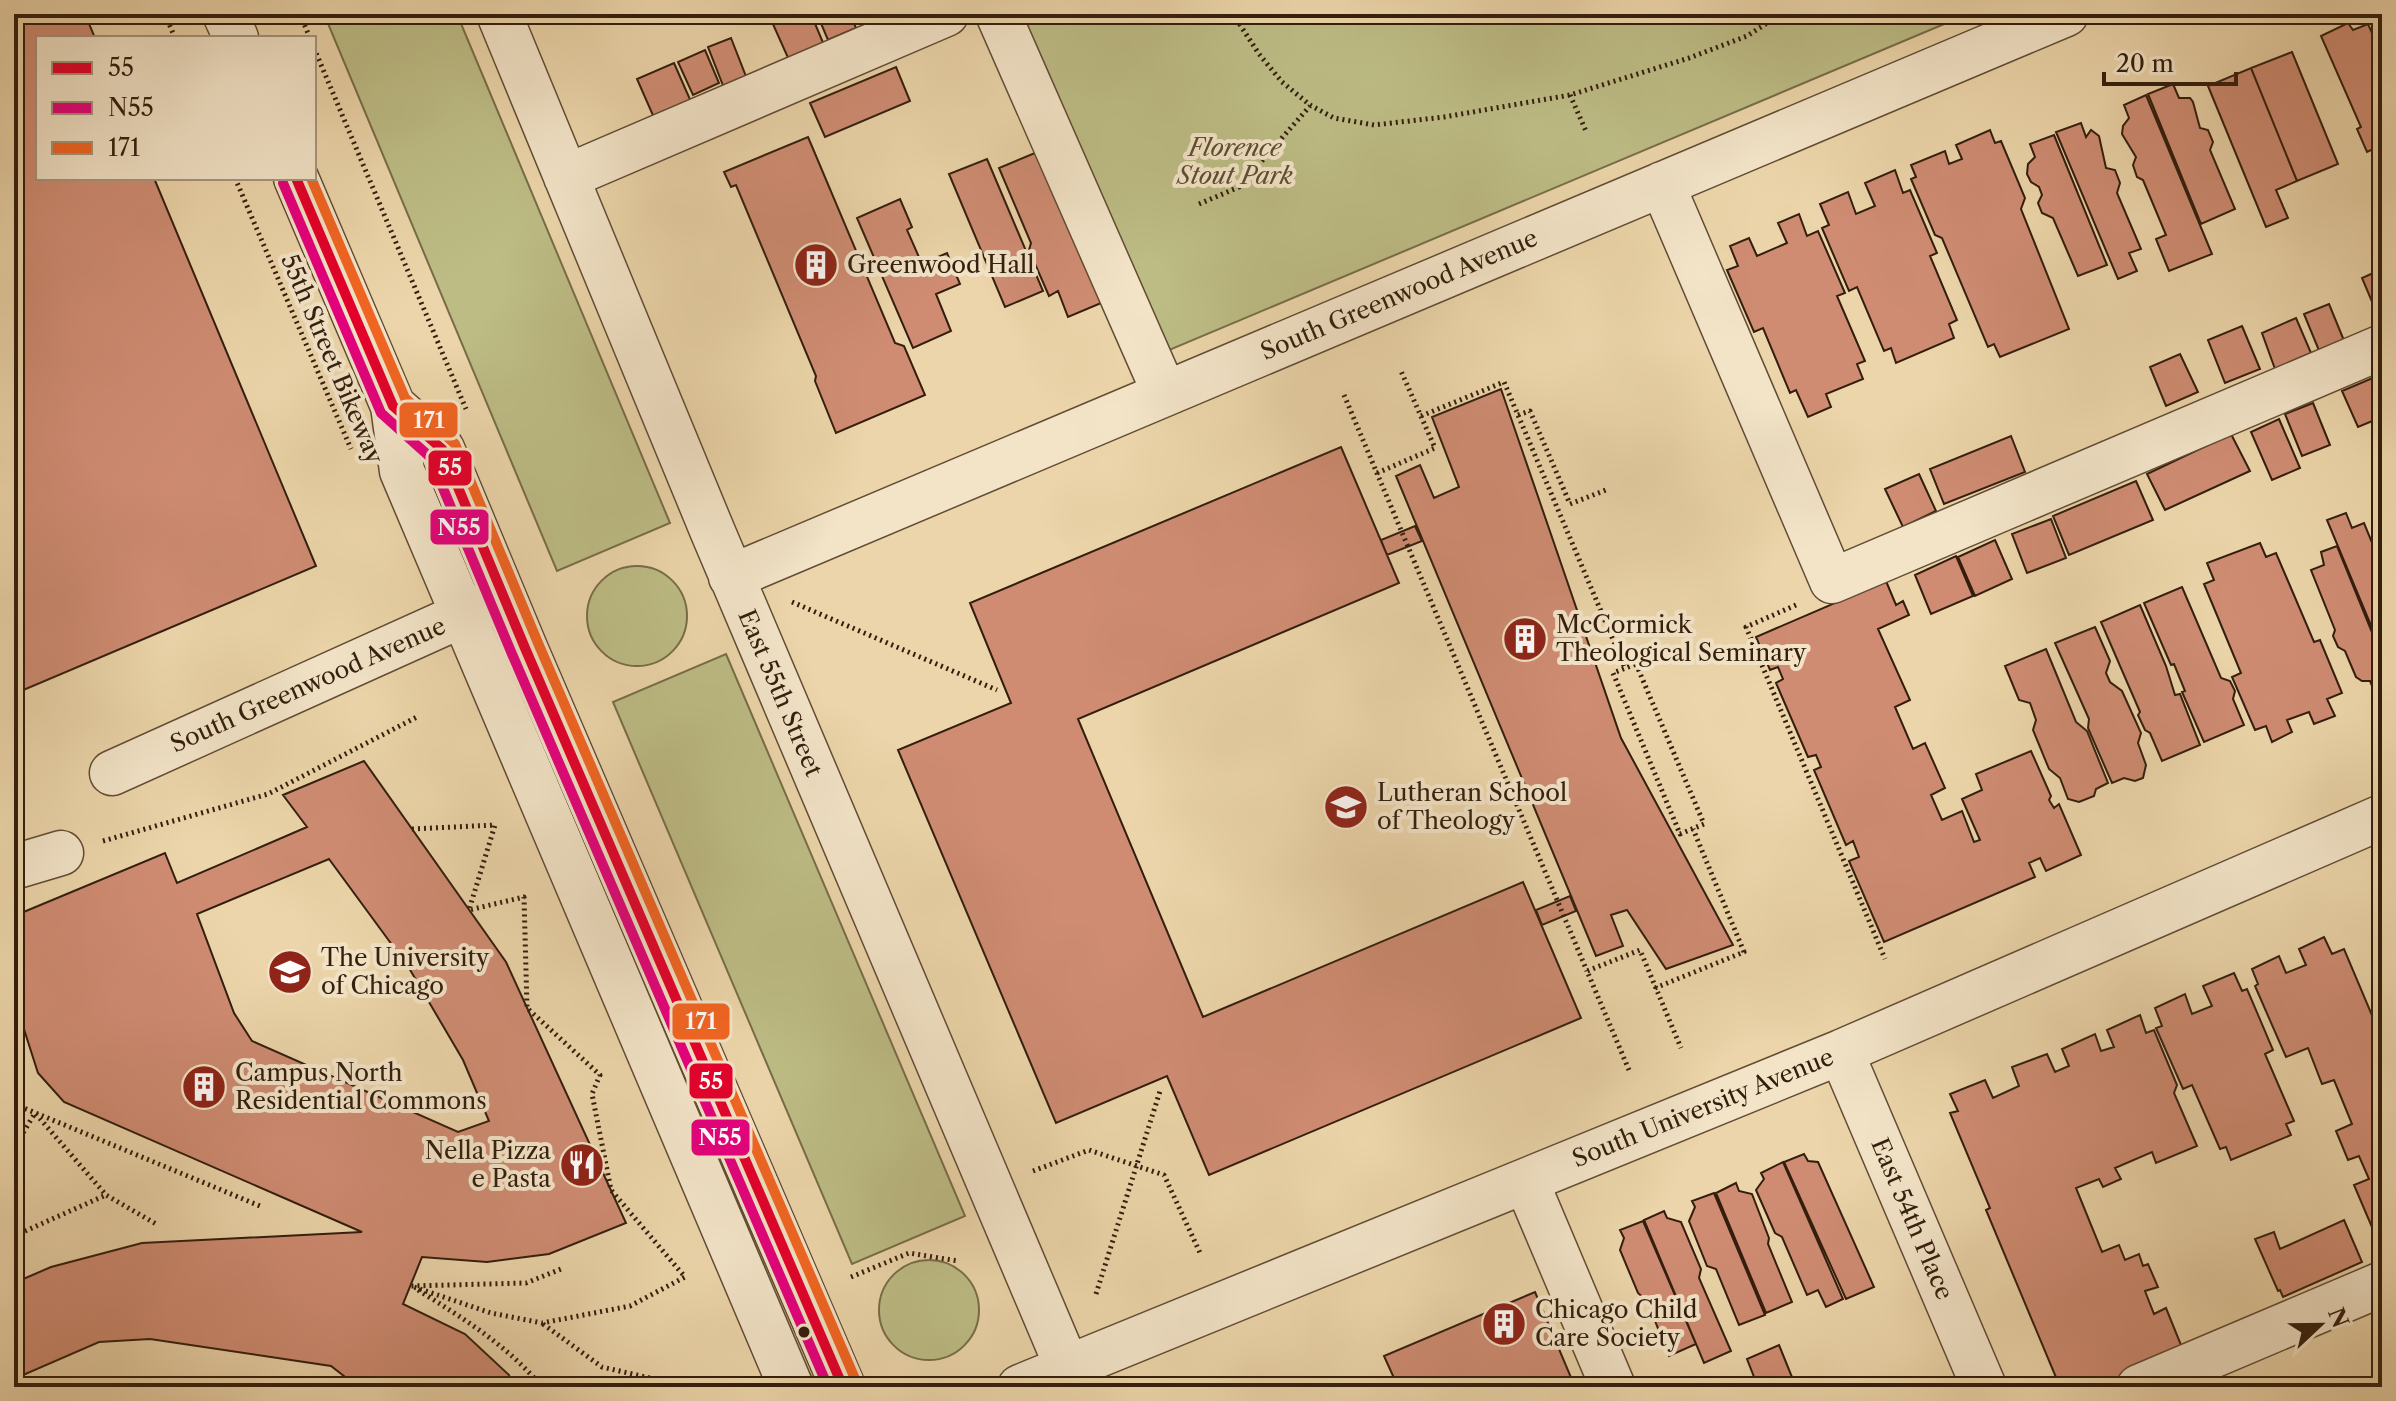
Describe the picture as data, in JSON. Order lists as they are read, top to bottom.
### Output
{
  "streets": {
    "street": [
      "South Greenwood Avenue",
      "East 55th Street",
      "South University Avenue",
      "East 54th Place"
    ],
    "path": ["55th Street Bikeway"]
  },
  "crossings": [
    ["South Greenwood Avenue", "East 55th Street"],
    ["East 55th Street", "South University Avenue"],
    ["South University Avenue", "East 54th Place"]
  ],
  "parks": ["Florence Stout Park"],
  "places": {
    "building": [
      "Greenwood Hall",
      "McCormick Theological Seminary",
      "Campus North Residential Commons",
      "Chicago Child Care Society"
    ],
    "school or university": ["Lutheran School of Theology", "The University of Chicago"],
    "restaurant": ["Nella Pizza e Pasta"]
  },
  "lines": ["transit line 55", "transit line 171", "transit line N55"],
  "legend": ["55", "N55", "171"],
  "scale_bar": "20 m",
  "north": "right"
}
